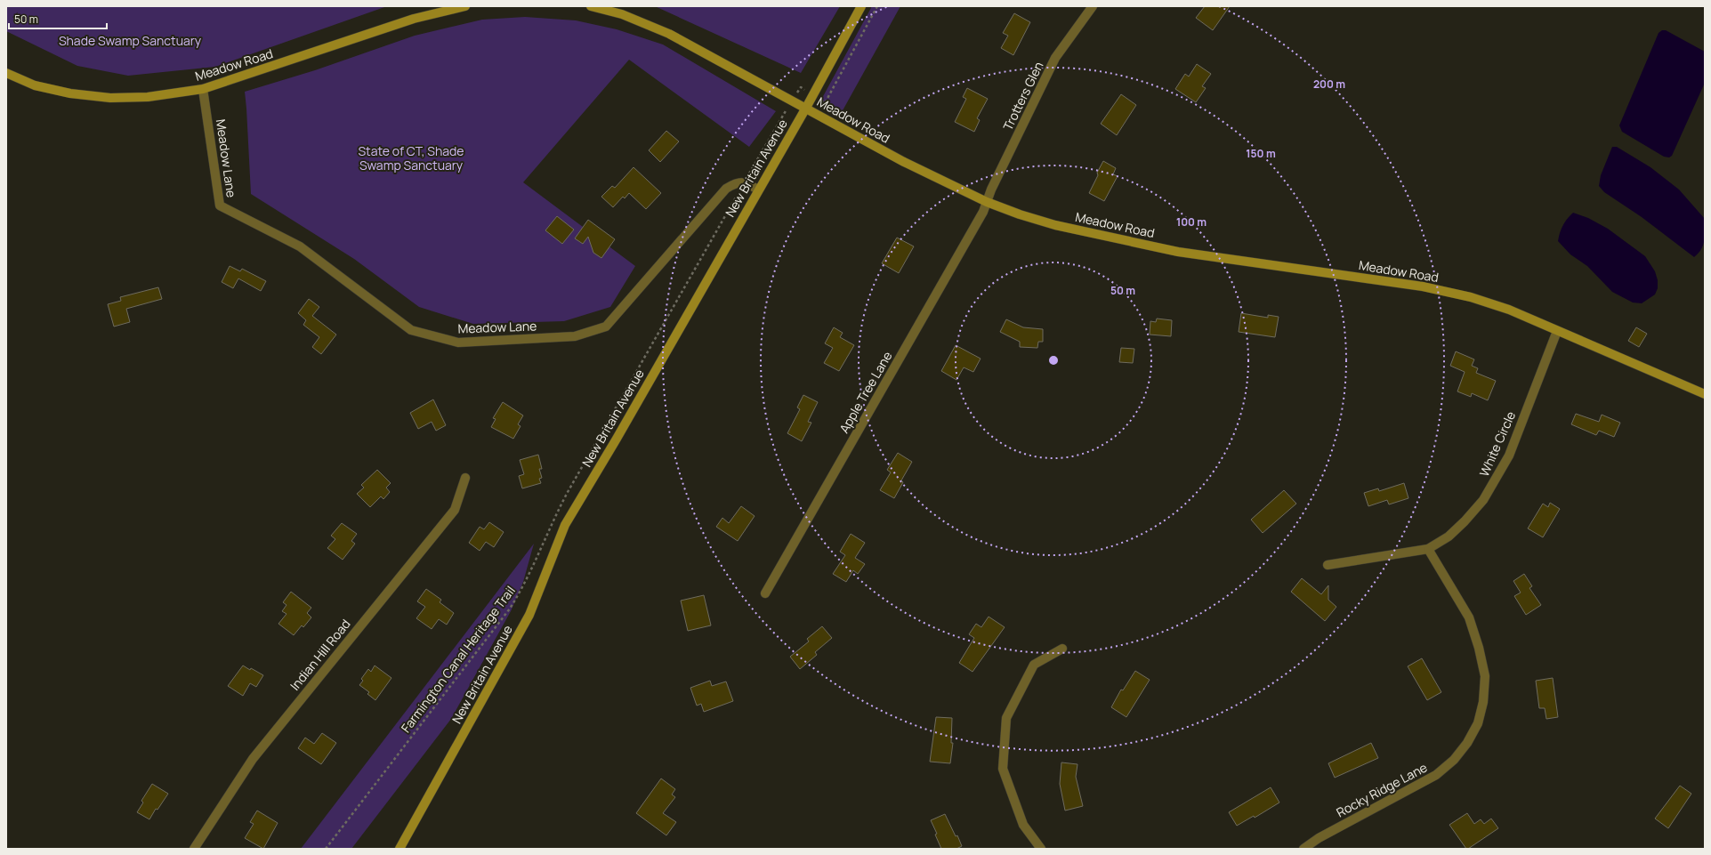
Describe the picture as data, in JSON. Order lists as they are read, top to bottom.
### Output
{
  "streets": {
    "street": [
      "Meadow Road",
      "Trotters Glen",
      "Meadow Lane",
      "New Britain Avenue",
      "Apple Tree Lane",
      "White Circle",
      "Indian Hill Road",
      "Rocky Ridge Lane"
    ],
    "path": ["Farmington Canal Heritage Trail"]
  },
  "crossings": [
    ["Meadow Road", "Trotters Glen"],
    ["Meadow Road", "Meadow Lane"],
    ["Meadow Road", "New Britain Avenue"],
    ["Meadow Road", "Apple Tree Lane"],
    ["Meadow Road", "White Circle"],
    ["Meadow Road", "Farmington Canal Heritage Trail"],
    ["Trotters Glen", "Apple Tree Lane"],
    ["Meadow Lane", "Farmington Canal Heritage Trail"],
    ["New Britain Avenue", "Farmington Canal Heritage Trail"],
    ["White Circle", "Rocky Ridge Lane"]
  ],
  "parks": ["Shade Swamp Sanctuary", "State of CT, Shade Swamp Sanctuary"],
  "scale_bar": "50 m",
  "rings": [
    "200 m",
    "150 m",
    "100 m",
    "50 m"
  ]
}
